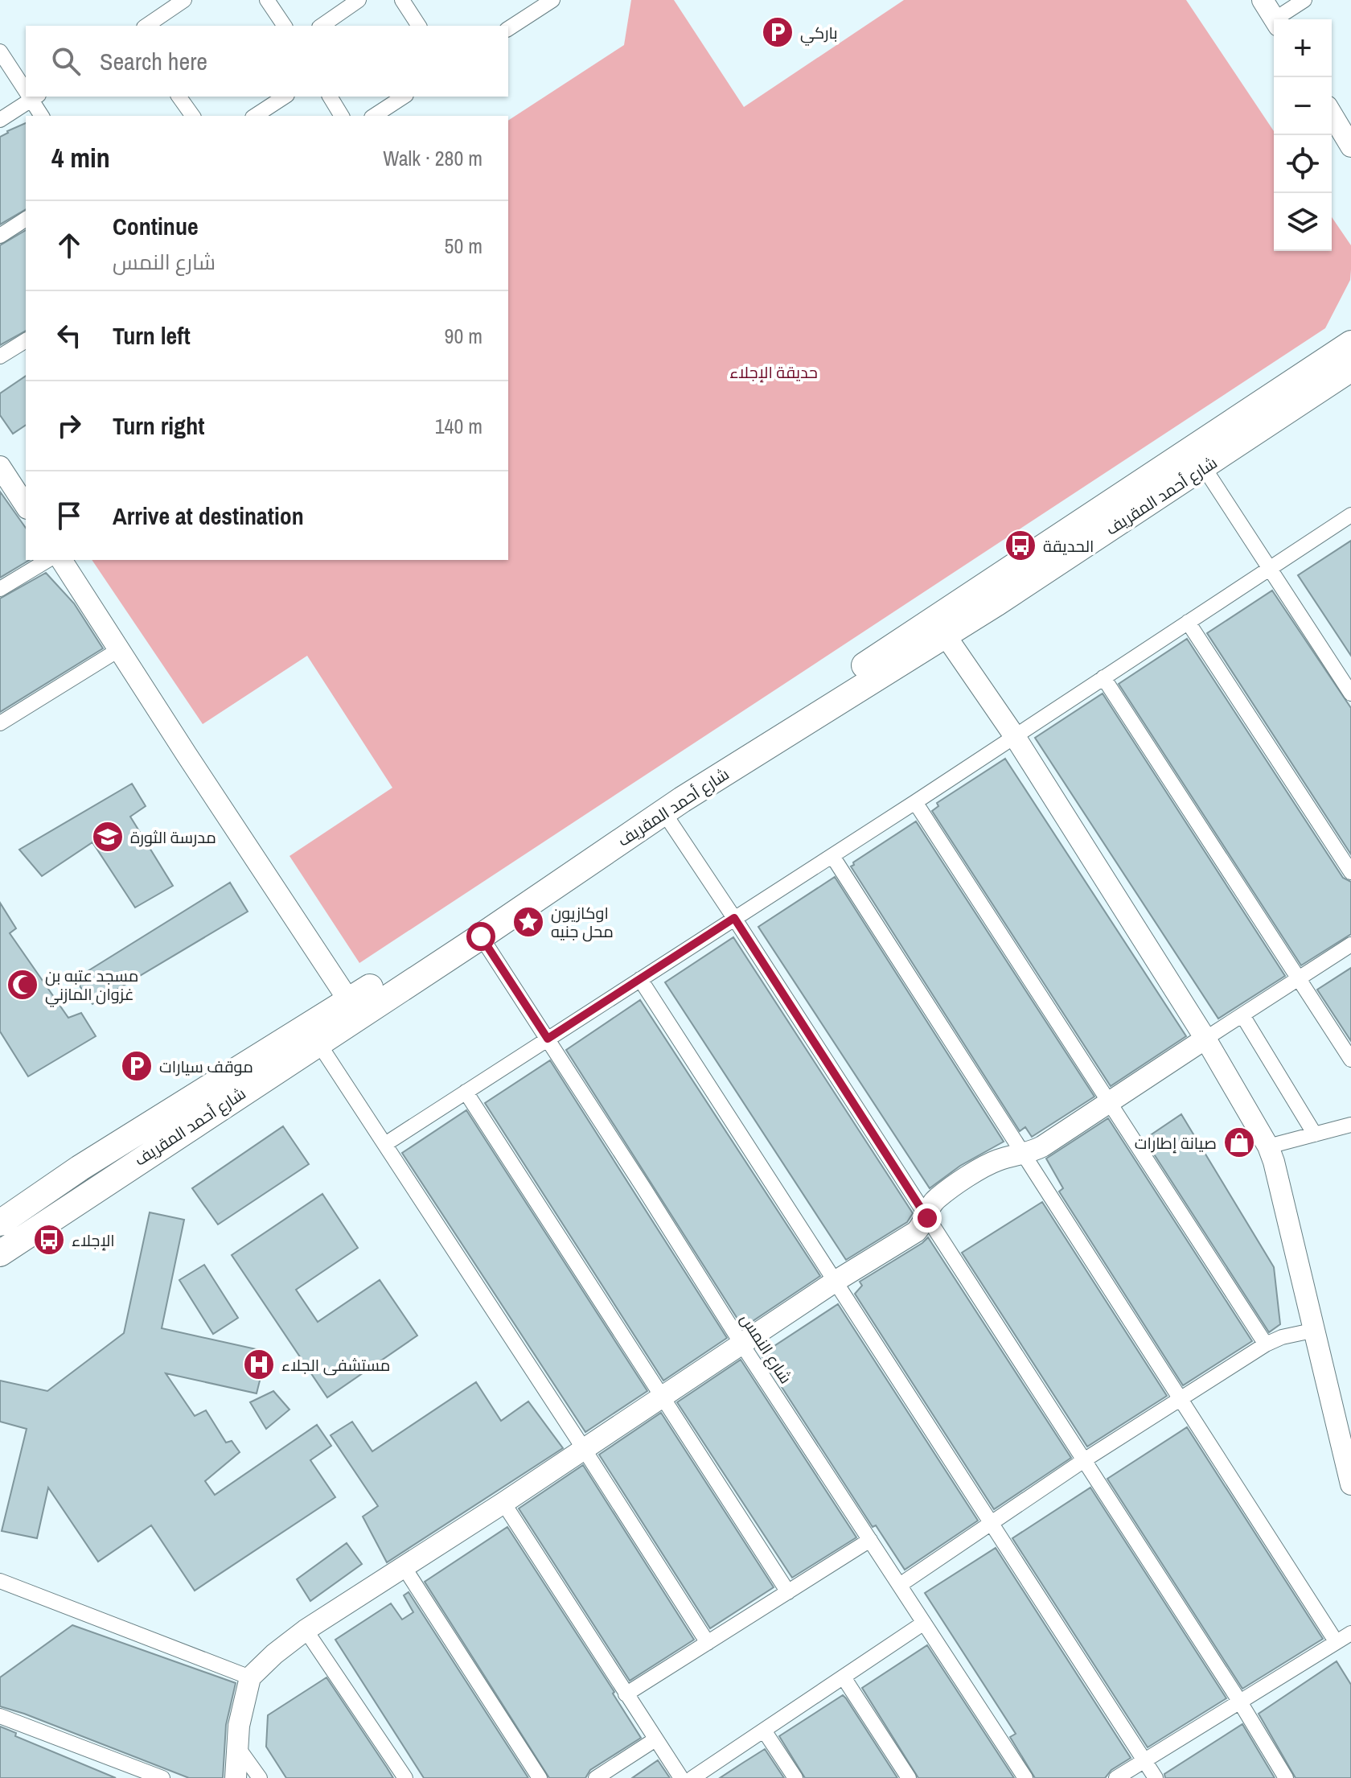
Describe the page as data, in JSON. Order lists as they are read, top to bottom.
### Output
{
  "streets": {
    "highway": ["شارع أحمد المقريف"],
    "street": ["شارع النمس"]
  },
  "crossings": [
    ["شارع أحمد المقريف", "شارع النمس"]
  ],
  "parks": ["حديقة الإجلاء"],
  "places": {
    "parking": ["باركي", "موقف سيارات"],
    "bus stop": ["الحديقة", "الإجلاء"],
    "school or university": ["مدرسة الثورة"],
    "place": ["اوكازيون محل جنيه"],
    "mosque": ["مسجد عتبه بن غزوان المازني"],
    "shop": ["صيانة إطارات"],
    "hospital": ["مستشفى الجلاء"]
  },
  "page": {
    "map_buttons": ["+", "−"],
    "search": "Search here",
    "heading": ["4 min", "Walk · 280 m"],
    "list": [
      ["Continue", "شارع النمس", "50 m"],
      ["Turn left", "90 m"],
      ["Turn right", "140 m"],
      "Arrive at destination"
    ]
  }
}
